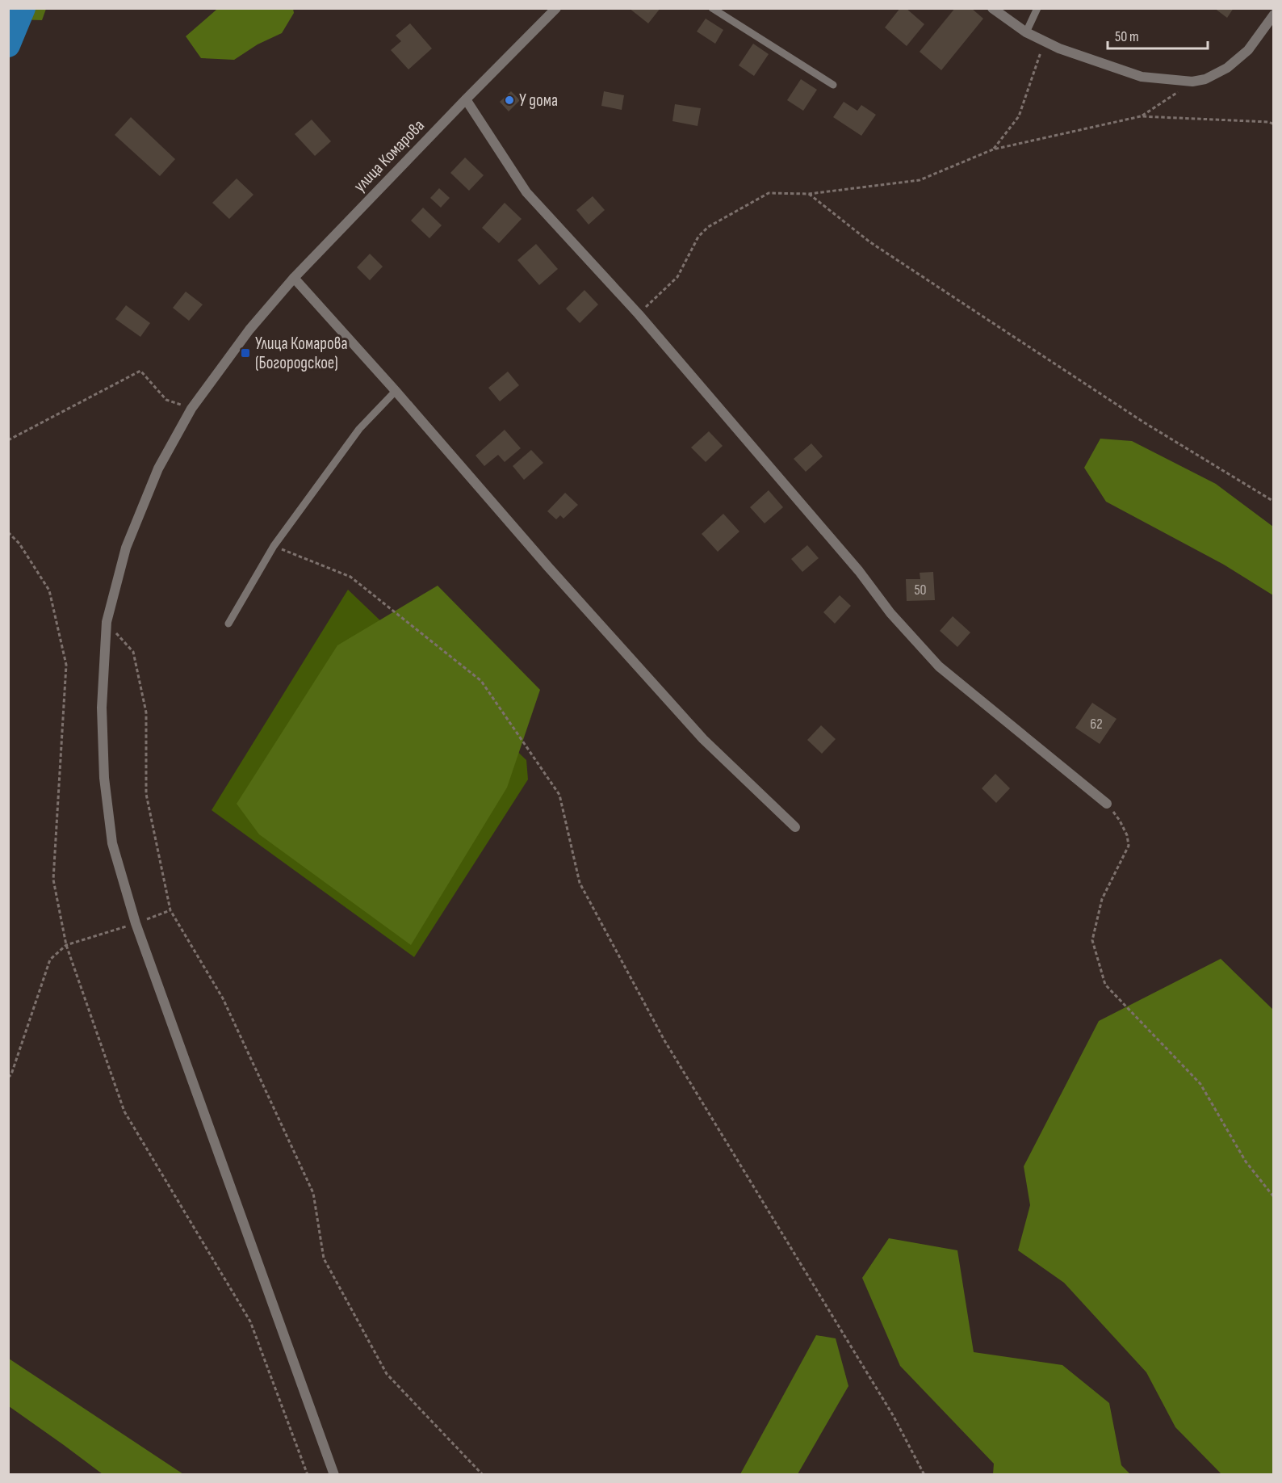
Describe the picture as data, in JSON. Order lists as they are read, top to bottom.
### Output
{
  "streets": {
    "street": ["улица Комарова"]
  },
  "places": {
    "other": ["У дома"],
    "transit": ["Улица Комарова (Богородское)"]
  },
  "house_numbers": ["50", "62"],
  "scale_bar": "50 m"
}
